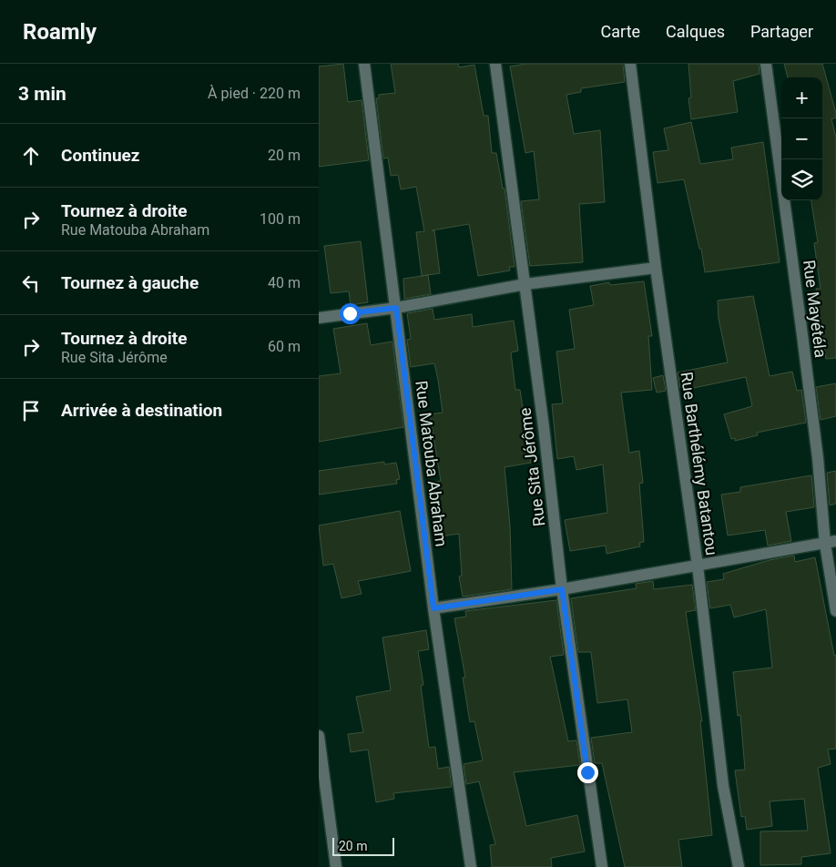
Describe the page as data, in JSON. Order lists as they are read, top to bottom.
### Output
{
  "streets": {
    "street": [
      "Rue Mayétéla",
      "Rue Matouba Abraham",
      "Rue Barthélémy Batantou",
      "Rue Sita Jérôme"
    ]
  },
  "scale_bar": "20 m",
  "page": {
    "header": "Roamly",
    "nav": ["Carte", "Calques", "Partager"],
    "heading": ["3 min", "À pied · 220 m"],
    "map_buttons": ["+", "−"],
    "list": [
      ["Continuez", "20 m"],
      ["Tournez à droite", "Rue Matouba Abraham", "100 m"],
      ["Tournez à gauche", "40 m"],
      ["Tournez à droite", "Rue Sita Jérôme", "60 m"],
      "Arrivée à destination"
    ],
    "scale": "20 m"
  }
}
